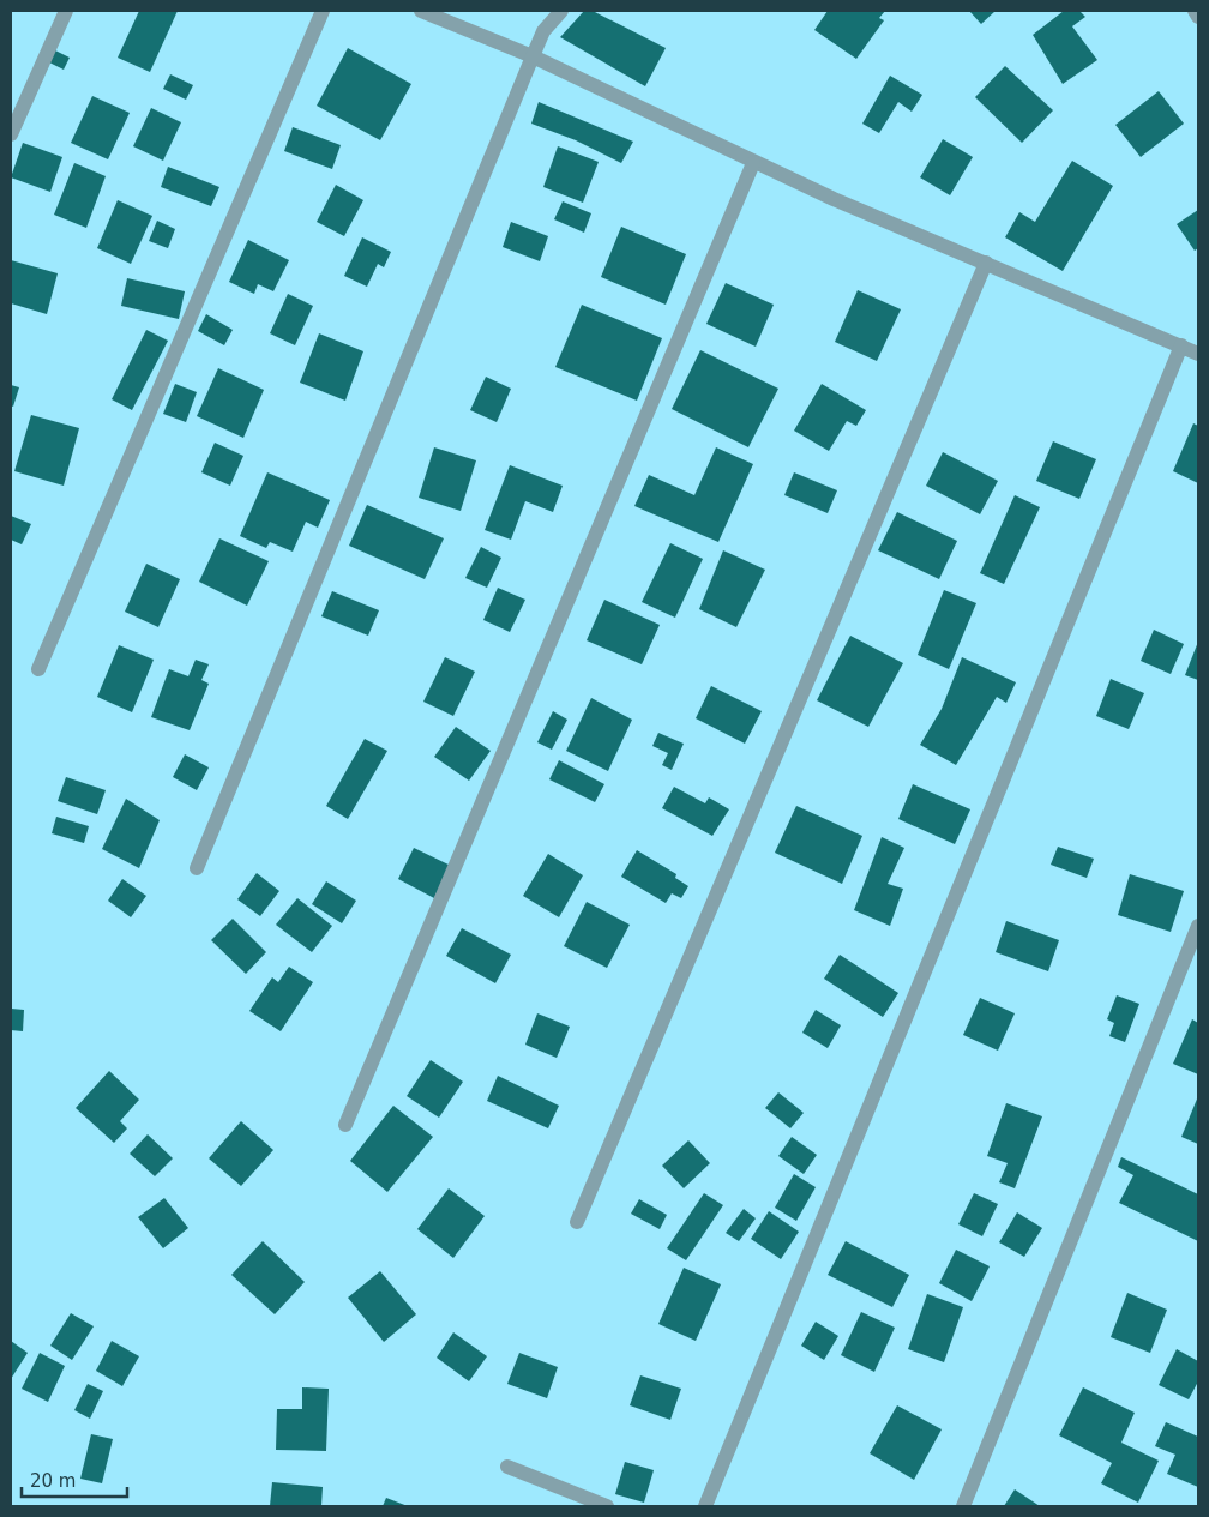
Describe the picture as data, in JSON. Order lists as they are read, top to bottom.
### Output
{
  "scale_bar": "20 m"
}
